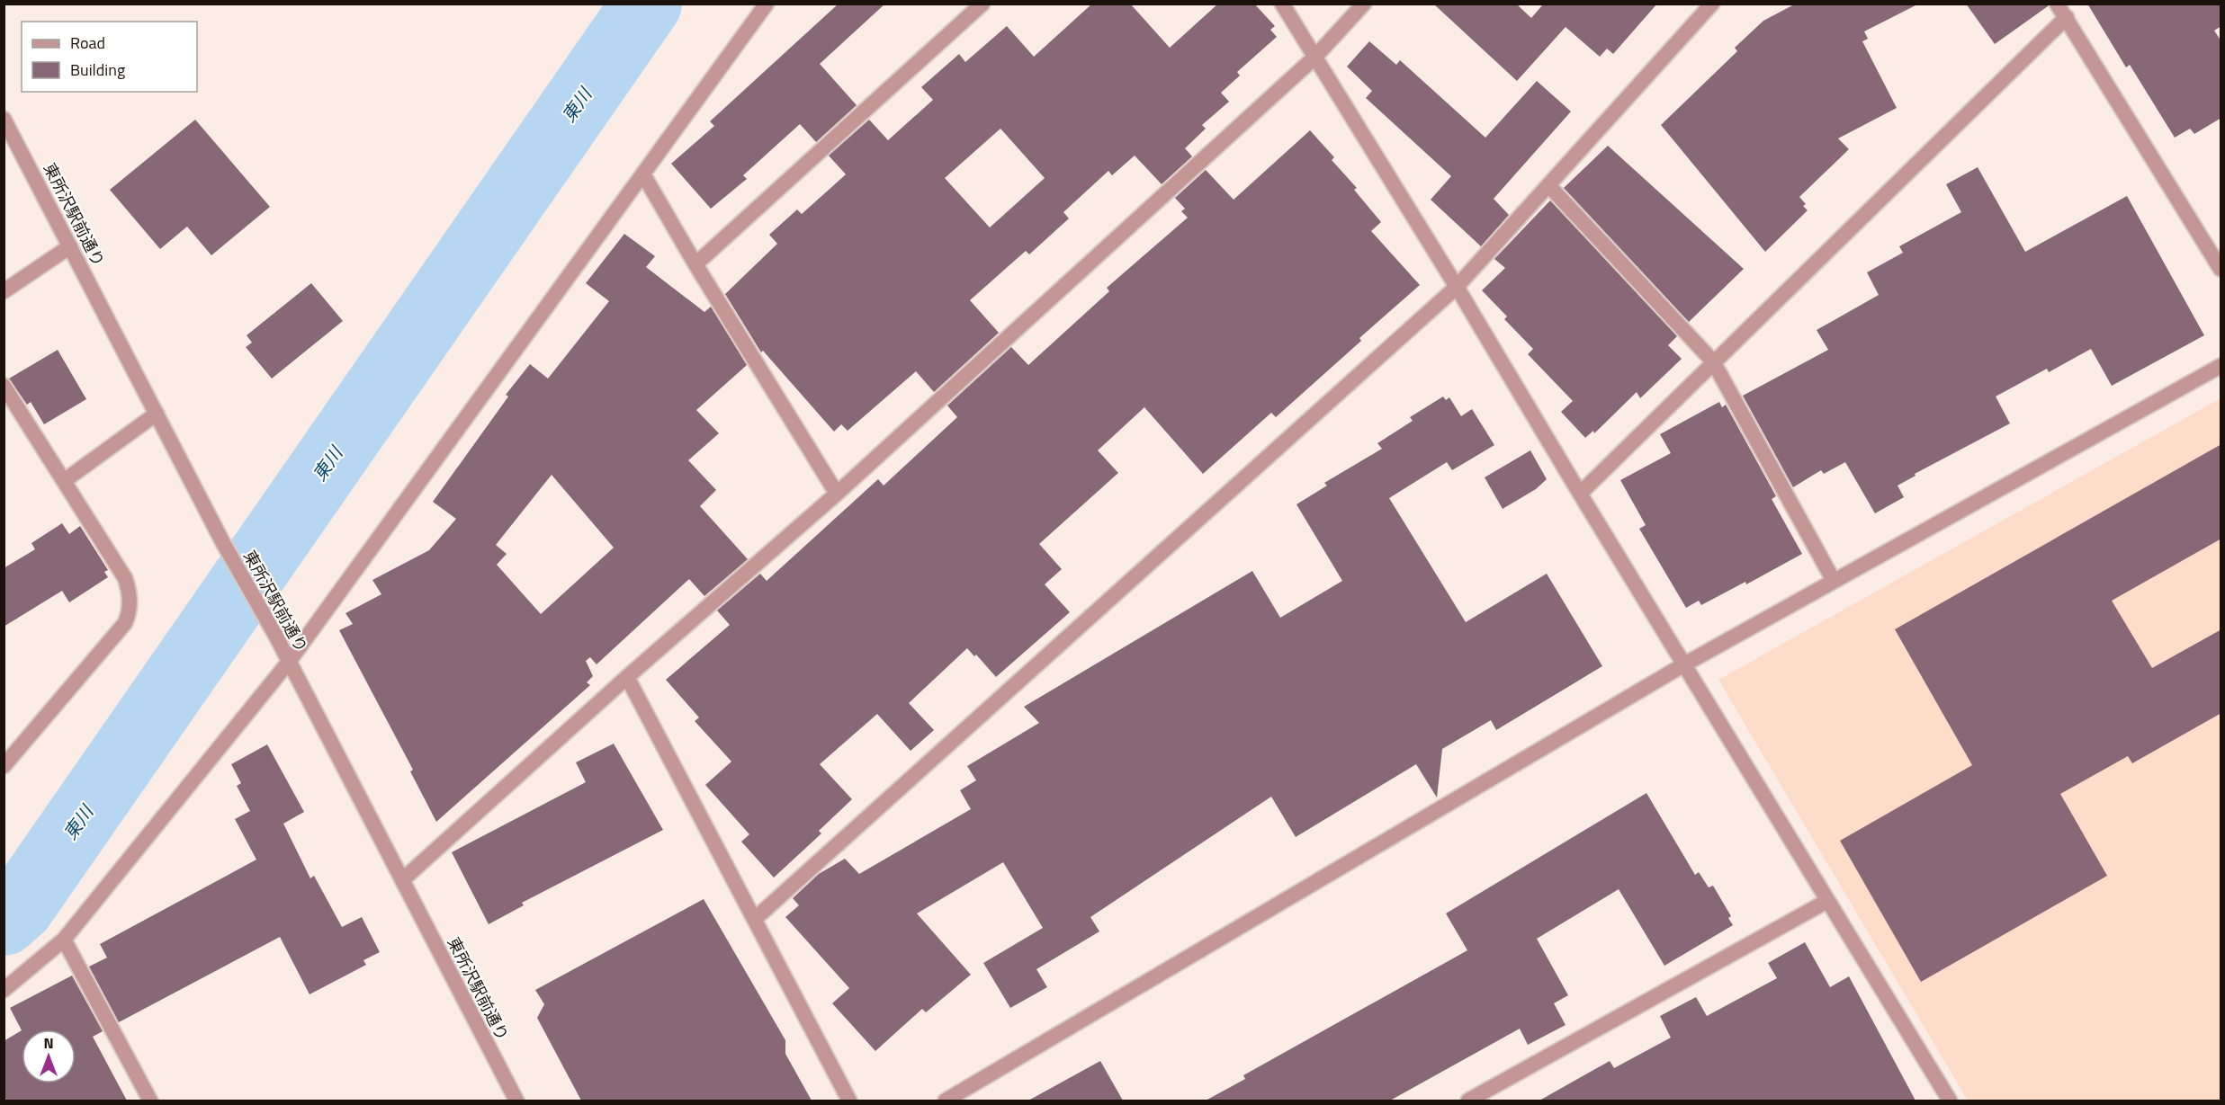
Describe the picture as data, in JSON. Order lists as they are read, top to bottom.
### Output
{
  "streets": {
    "street": ["東所沢駅前通り"]
  },
  "water": ["東川"],
  "legend": ["Road", "Building"],
  "north": "top"
}
